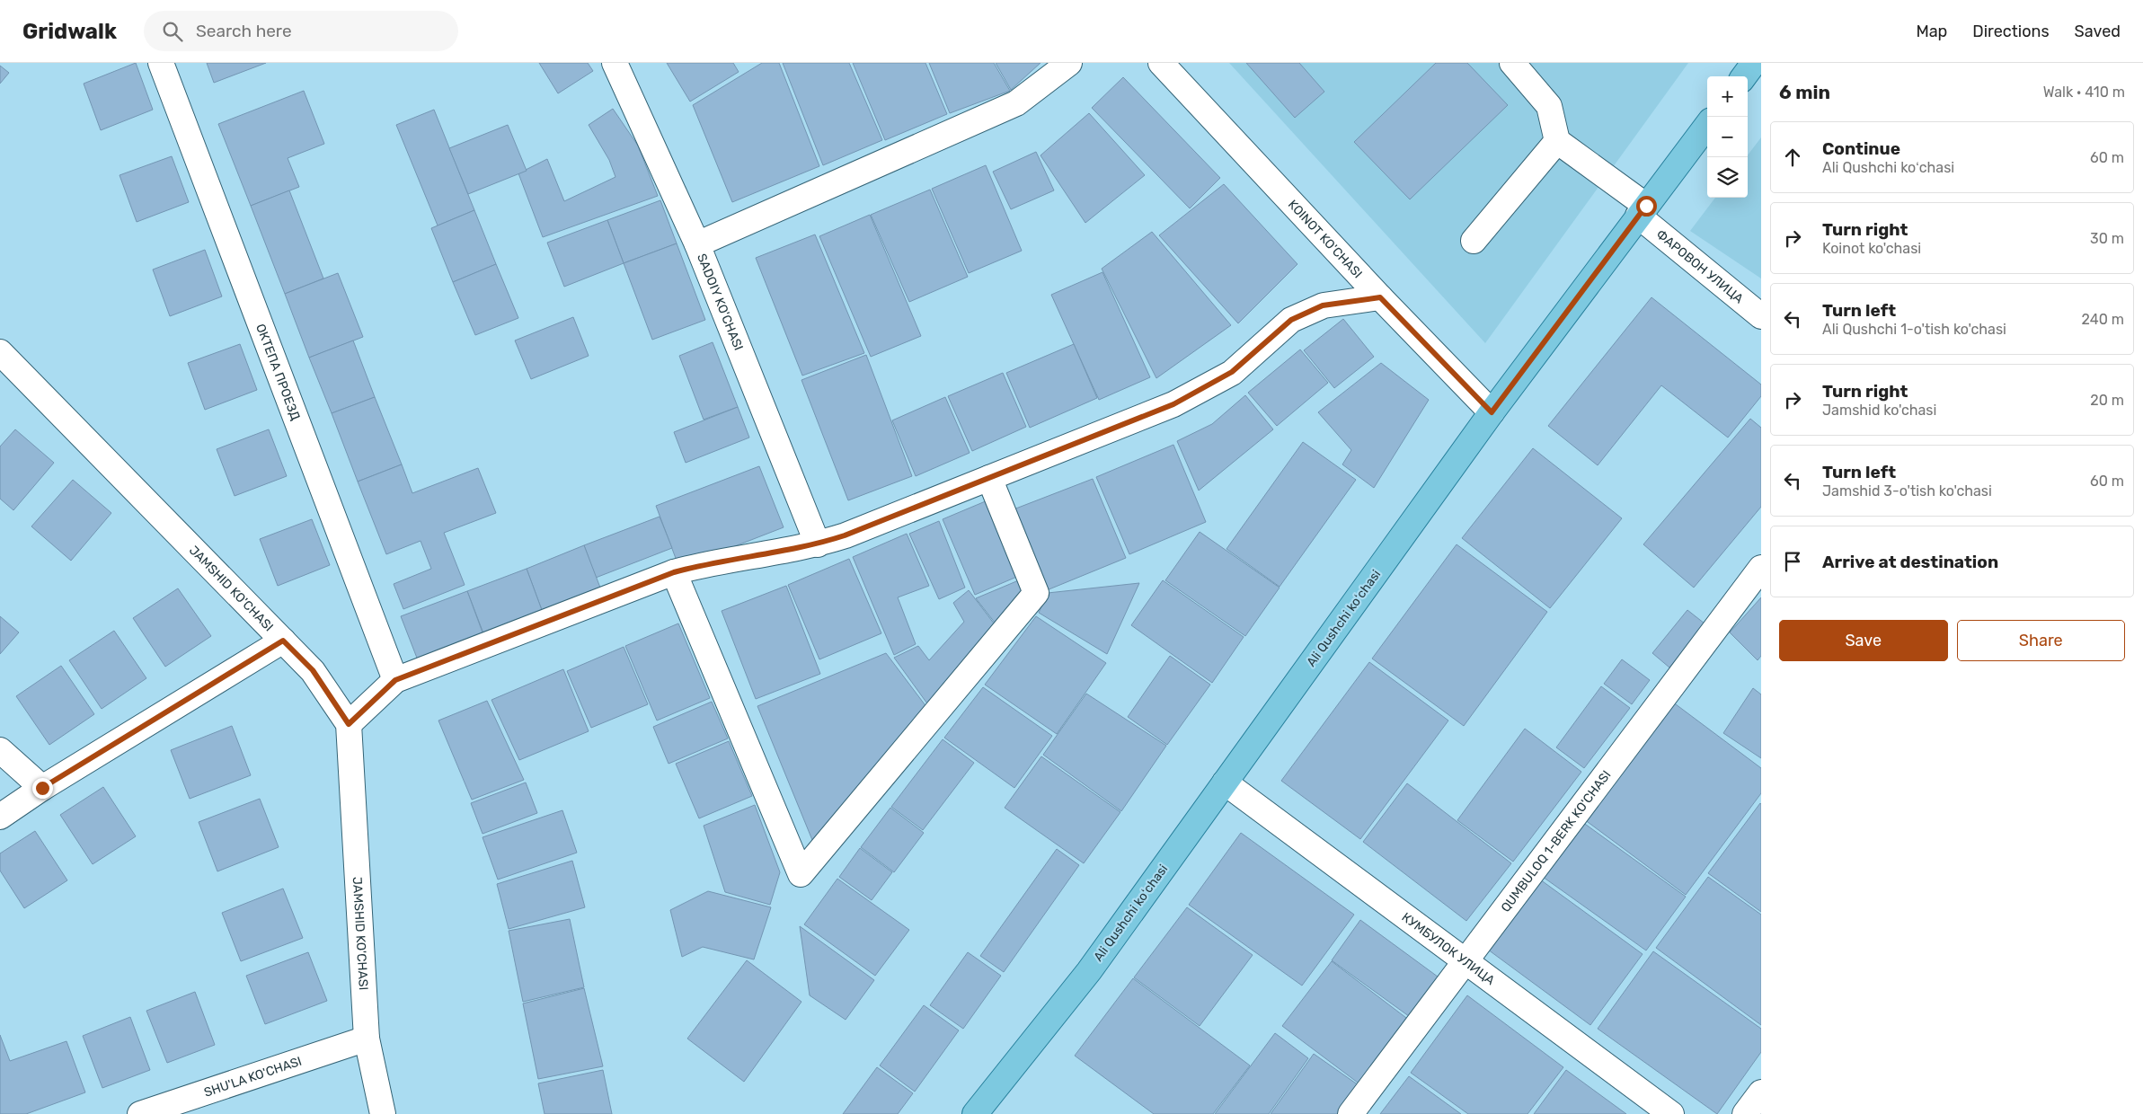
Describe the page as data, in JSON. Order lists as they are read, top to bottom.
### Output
{
  "streets": {
    "main road": ["Ali Qushchi koʻchasi"],
    "street": [
      "KOINOT KO'CHASI",
      "ФАРОВОН УЛИЦА",
      "SADOIY KO'CHASI",
      "ОКТЕПА ПРОЕЗД",
      "JAMSHID KO'CHASI",
      "QUMBULOQ 1-BERK KO'CHASI",
      "КУМБУЛОК УЛИЦА",
      "SHU'LA KO'CHASI"
    ]
  },
  "crossings": [
    ["KOINOT KO'CHASI", "Ali Qushchi koʻchasi"],
    ["ФАРОВОН УЛИЦА", "Ali Qushchi koʻchasi"],
    ["JAMSHID KO'CHASI", "SHU'LA KO'CHASI"],
    ["Ali Qushchi koʻchasi", "КУМБУЛОК УЛИЦА"],
    ["QUMBULOQ 1-BERK KO'CHASI", "КУМБУЛОК УЛИЦА"]
  ],
  "page": {
    "header": "Gridwalk",
    "search": "Search here",
    "nav": ["Map", "Directions", "Saved"],
    "heading": ["6 min", "Walk · 410 m"],
    "map_buttons": ["+", "−"],
    "list": [
      ["Continue", "Ali Qushchi koʻchasi", "60 m"],
      ["Turn right", "Koinot ko'chasi", "30 m"],
      ["Turn left", "Ali Qushchi 1-o'tish ko'chasi", "240 m"],
      ["Turn right", "Jamshid ko'chasi", "20 m"],
      ["Turn left", "Jamshid 3-o'tish ko'chasi", "60 m"],
      "Arrive at destination"
    ],
    "buttons": ["Save", "Share"]
  }
}
